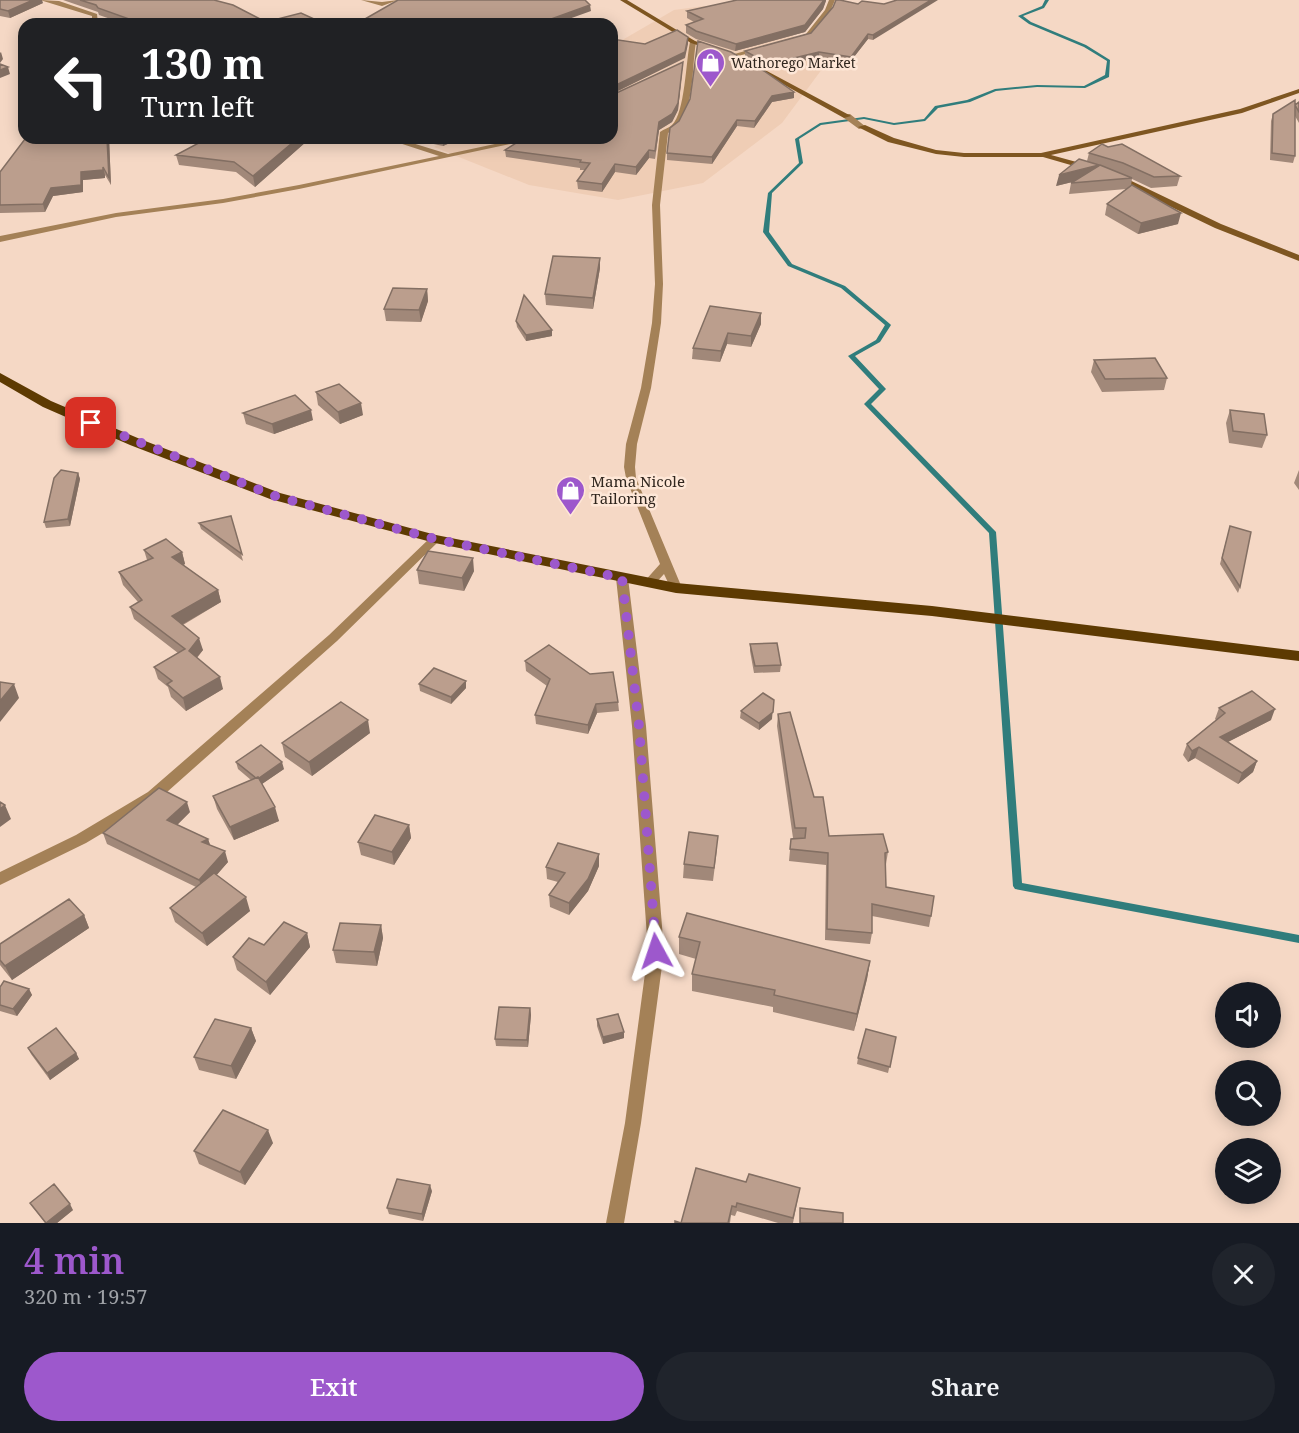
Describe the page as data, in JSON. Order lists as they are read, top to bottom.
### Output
{
  "places": {
    "shop": ["Wathorego Market", "Mama Nicole Tailoring"]
  },
  "page": {
    "turn": ["130 m", "Turn left"],
    "heading": ["4 min", "320 m · 19:57"],
    "buttons": ["Exit", "Share"]
  }
}
